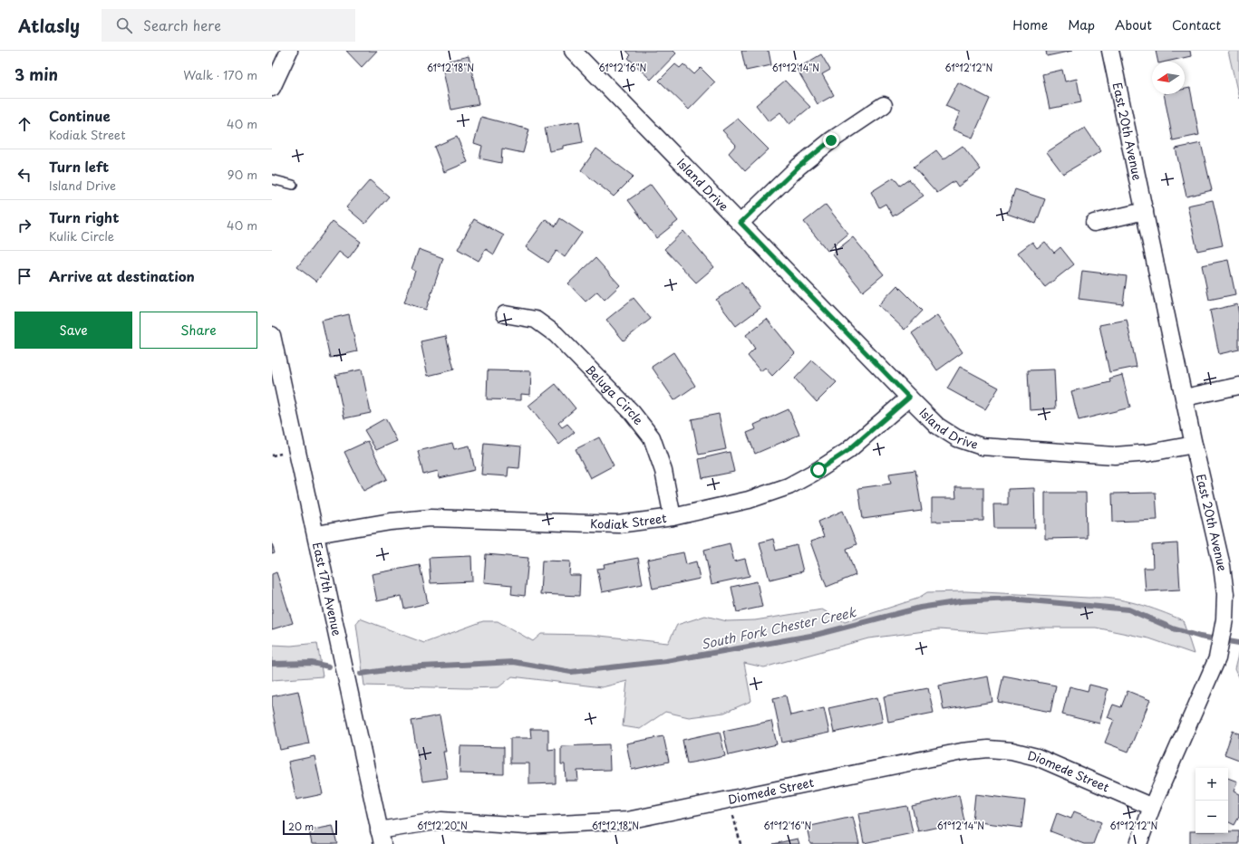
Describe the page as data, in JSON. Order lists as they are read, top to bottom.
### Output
{
  "streets": {
    "street": [
      "East 20th Avenue",
      "Island Drive",
      "Beluga Circle",
      "Kodiak Street",
      "East 17th Avenue",
      "Diomede Street"
    ]
  },
  "crossings": [
    ["East 20th Avenue", "Island Drive"],
    ["East 20th Avenue", "Diomede Street"],
    ["Island Drive", "Kodiak Street"],
    ["Beluga Circle", "Kodiak Street"],
    ["Kodiak Street", "East 17th Avenue"],
    ["East 17th Avenue", "Diomede Street"]
  ],
  "water": ["South Fork Chester Creek"],
  "scale_bar": "20 m",
  "north": "left",
  "page": {
    "header": "Atlasly",
    "search": "Search here",
    "nav": [
      "Home",
      "Map",
      "About",
      "Contact"
    ],
    "heading": ["3 min", "Walk · 170 m"],
    "list": [
      ["Continue", "Kodiak Street", "40 m"],
      ["Turn left", "Island Drive", "90 m"],
      ["Turn right", "Kulik Circle", "40 m"],
      "Arrive at destination"
    ],
    "buttons": ["Save", "Share"],
    "map_buttons": ["+", "−"],
    "scale": "20 m"
  },
  "coordinates": [
    "61°12'18\"N",
    "61°12'16\"N",
    "61°12'14\"N",
    "61°12'12\"N",
    "61°12'20\"N"
  ]
}
